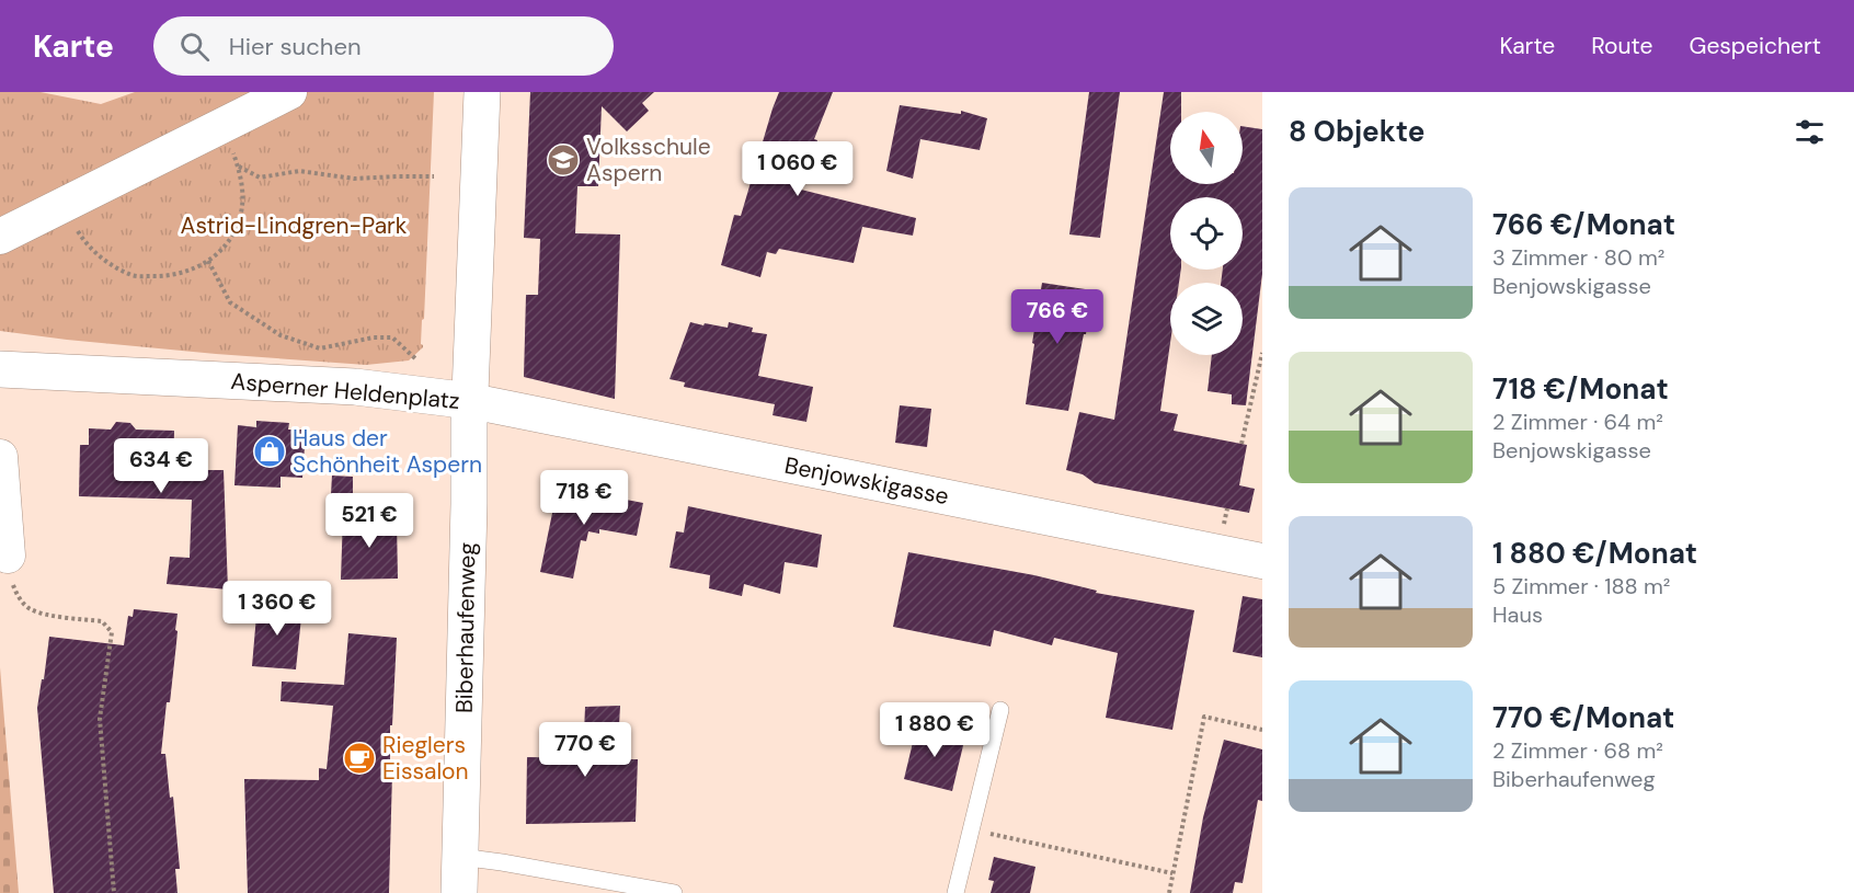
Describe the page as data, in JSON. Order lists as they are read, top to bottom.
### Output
{
  "streets": {
    "main road": ["Asperner Heldenplatz", "Biberhaufenweg"],
    "street": ["Benjowskigasse"]
  },
  "crossings": [
    ["Asperner Heldenplatz", "Benjowskigasse"],
    ["Asperner Heldenplatz", "Biberhaufenweg"],
    ["Benjowskigasse", "Biberhaufenweg"]
  ],
  "parks": ["Astrid-Lindgren-Park"],
  "places": {
    "school or university": ["Volksschule Aspern"],
    "shop": ["Haus der Schönheit Aspern"],
    "cafe": ["Rieglers Eissalon"]
  },
  "north": "top",
  "page": {
    "header": "Karte",
    "search": "Hier suchen",
    "nav": ["Karte", "Route", "Gespeichert"],
    "heading": "8 Objekte",
    "price": [
      "1 060 €",
      "766 €",
      "634 €",
      "718 €",
      "521 €",
      "1 360 €",
      "1 880 €",
      "770 €"
    ],
    "list": [
      {
        "name": "766 €/Monat",
        "note": "3 Zimmer · 80 m² · Benjowskigasse"
      },
      {
        "name": "718 €/Monat",
        "note": "2 Zimmer · 64 m² · Benjowskigasse"
      },
      {
        "name": "1 880 €/Monat",
        "note": "5 Zimmer · 188 m² · Haus"
      },
      {
        "name": "770 €/Monat",
        "note": "2 Zimmer · 68 m² · Biberhaufenweg"
      }
    ]
  }
}
